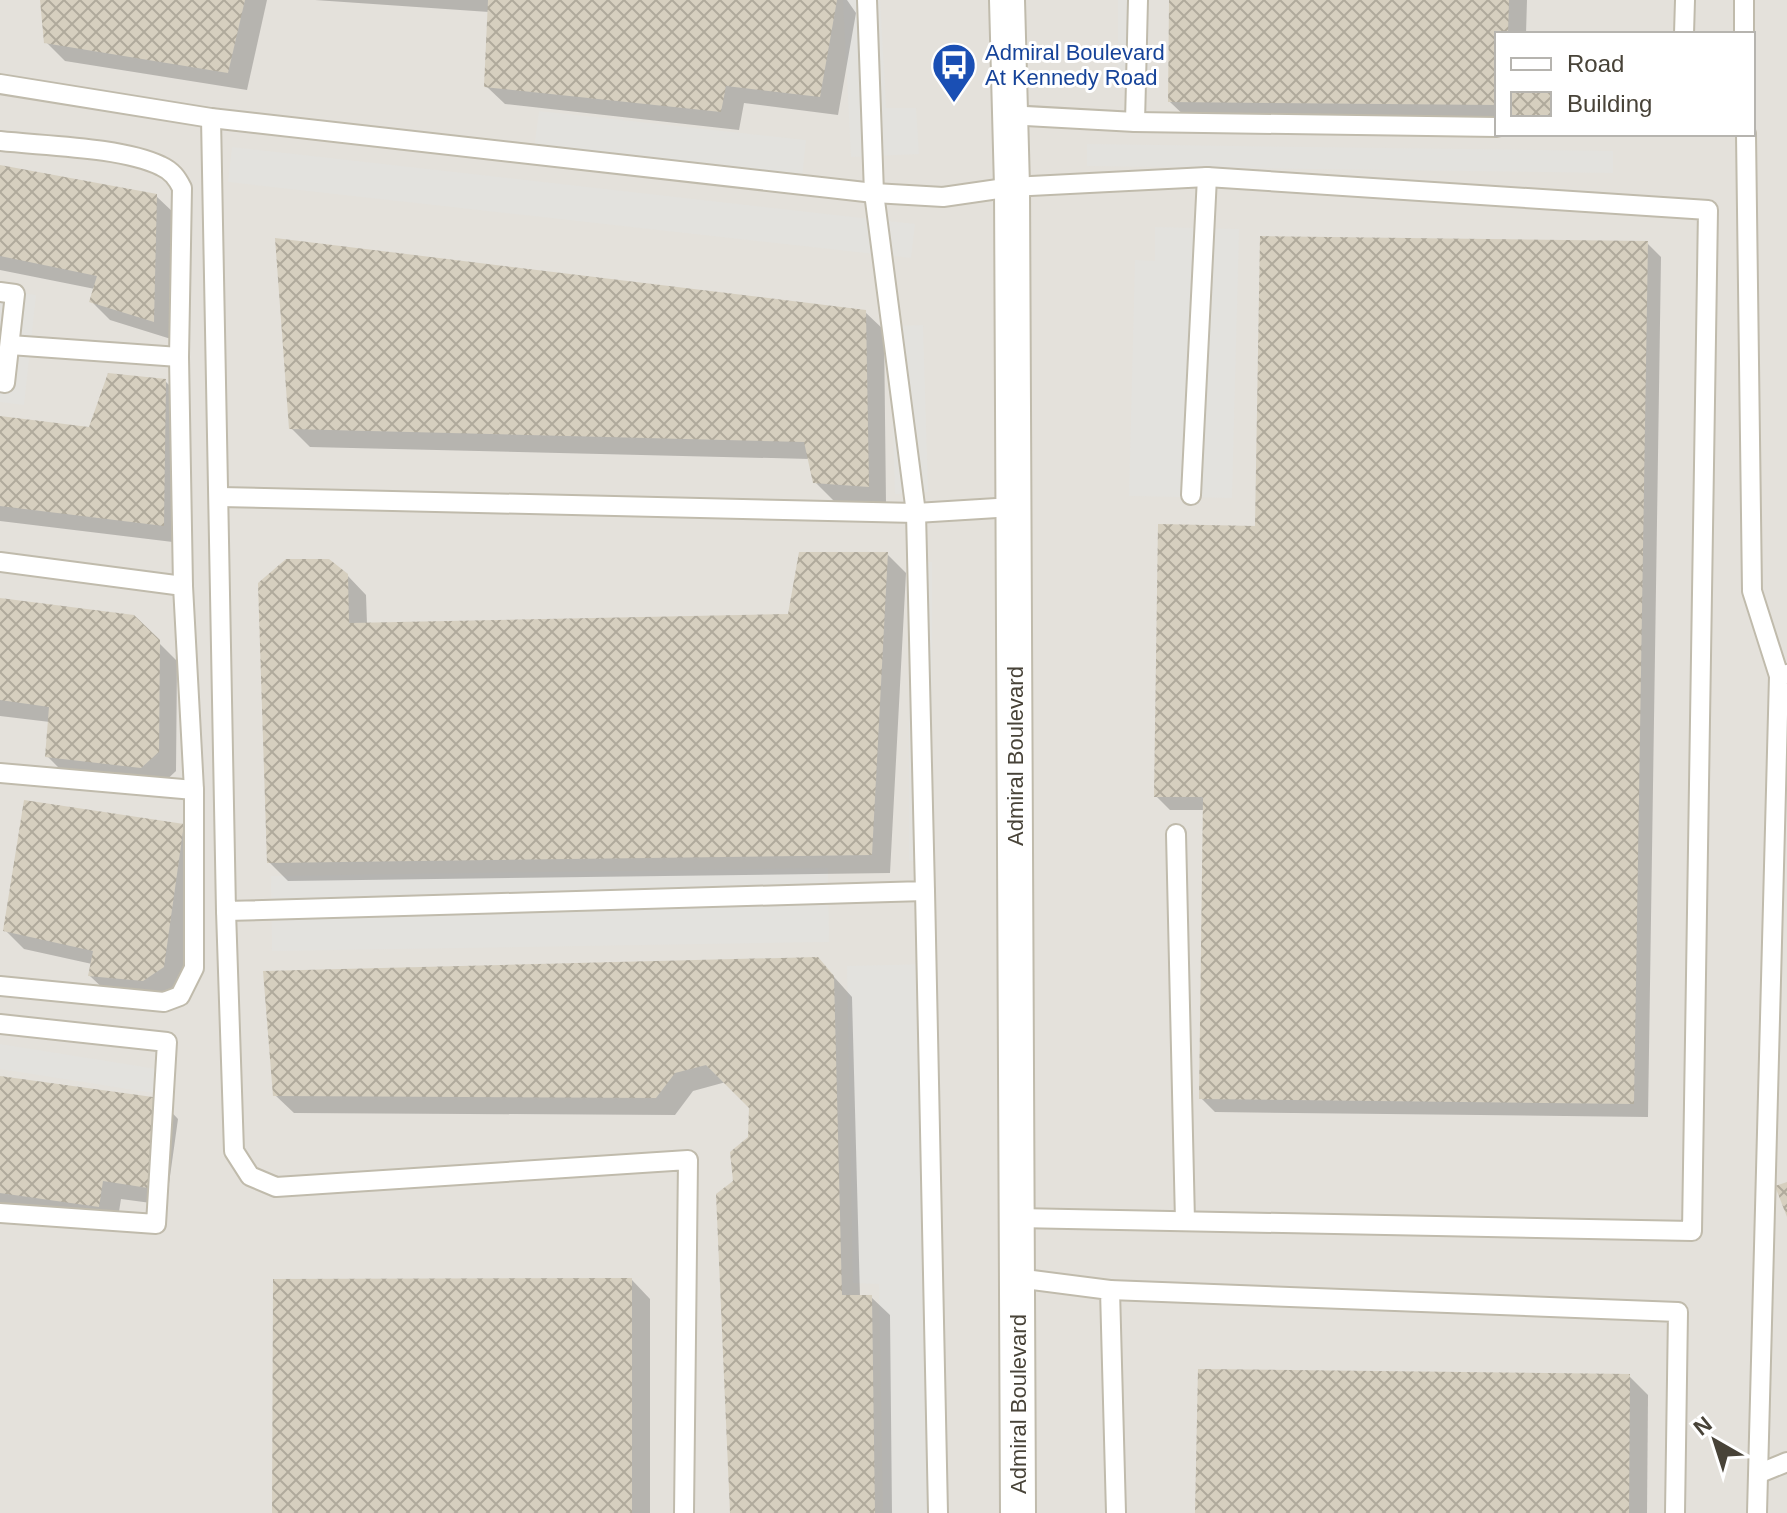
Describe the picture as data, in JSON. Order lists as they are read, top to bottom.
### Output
{
  "streets": {
    "street": ["Admiral Boulevard"]
  },
  "places": {
    "bus stop": ["Admiral Boulevard At Kennedy Road"]
  },
  "legend": ["Road", "Building"],
  "north": "top left"
}
